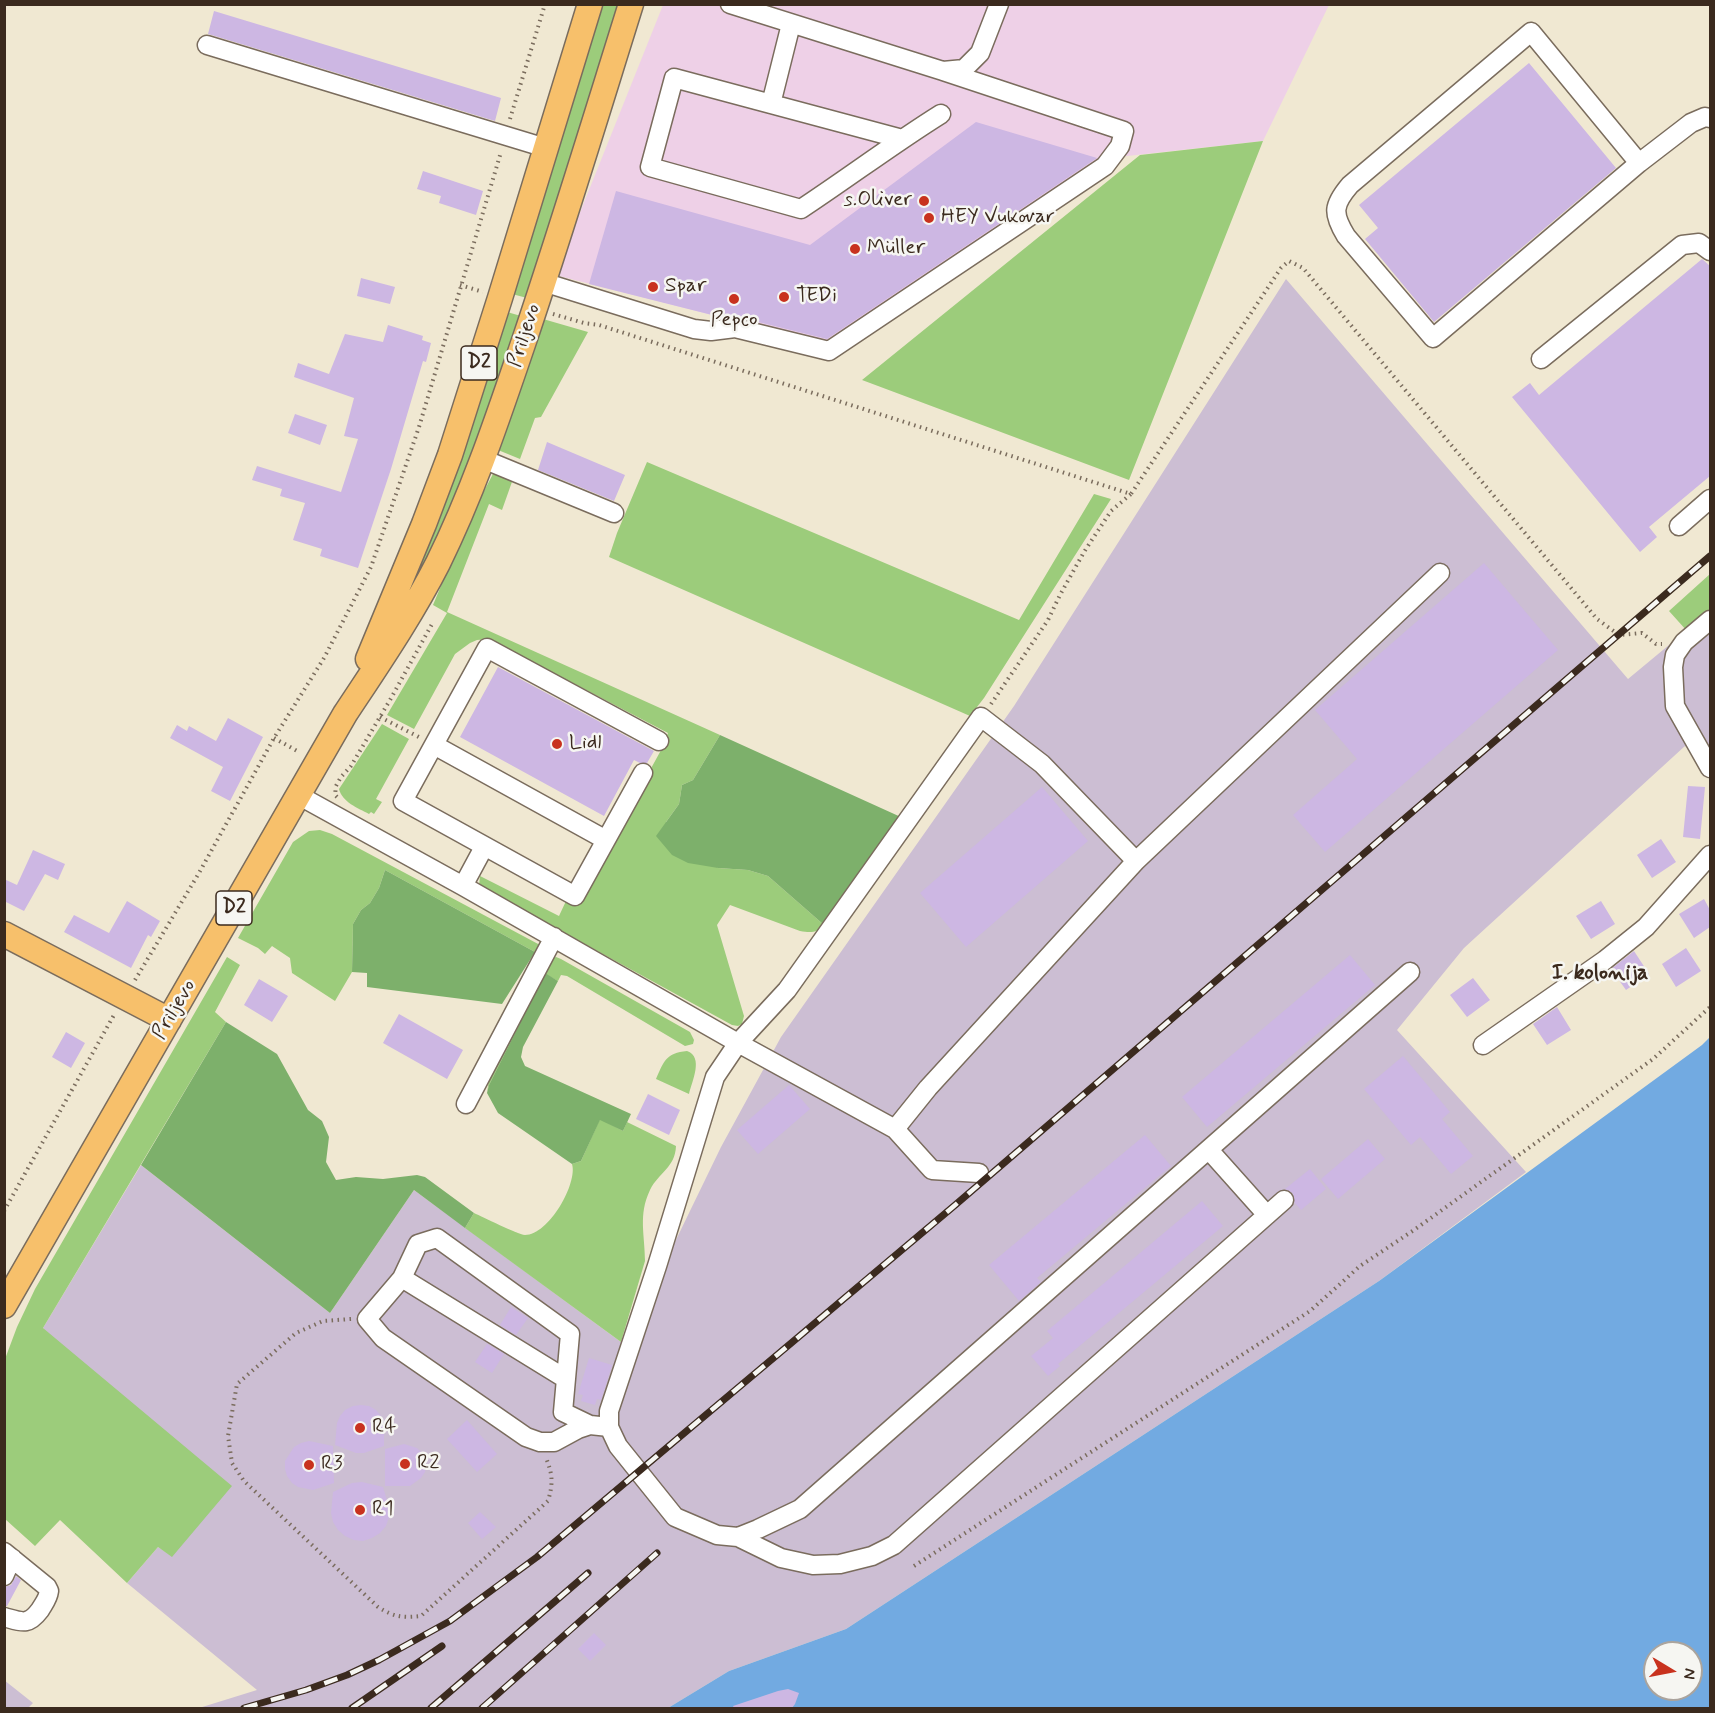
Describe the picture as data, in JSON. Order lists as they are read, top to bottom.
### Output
{
  "streets": {
    "main road": ["Priljevo", "D2"]
  },
  "districts": ["I. kolonija"],
  "places": [
    "s.Oliver",
    "HEY Vukovar",
    "Müller",
    "Spar",
    "TEDi",
    "Pepco",
    "Lidl",
    "R4",
    "R2",
    "R3",
    "R1"
  ],
  "north": "right"
}
